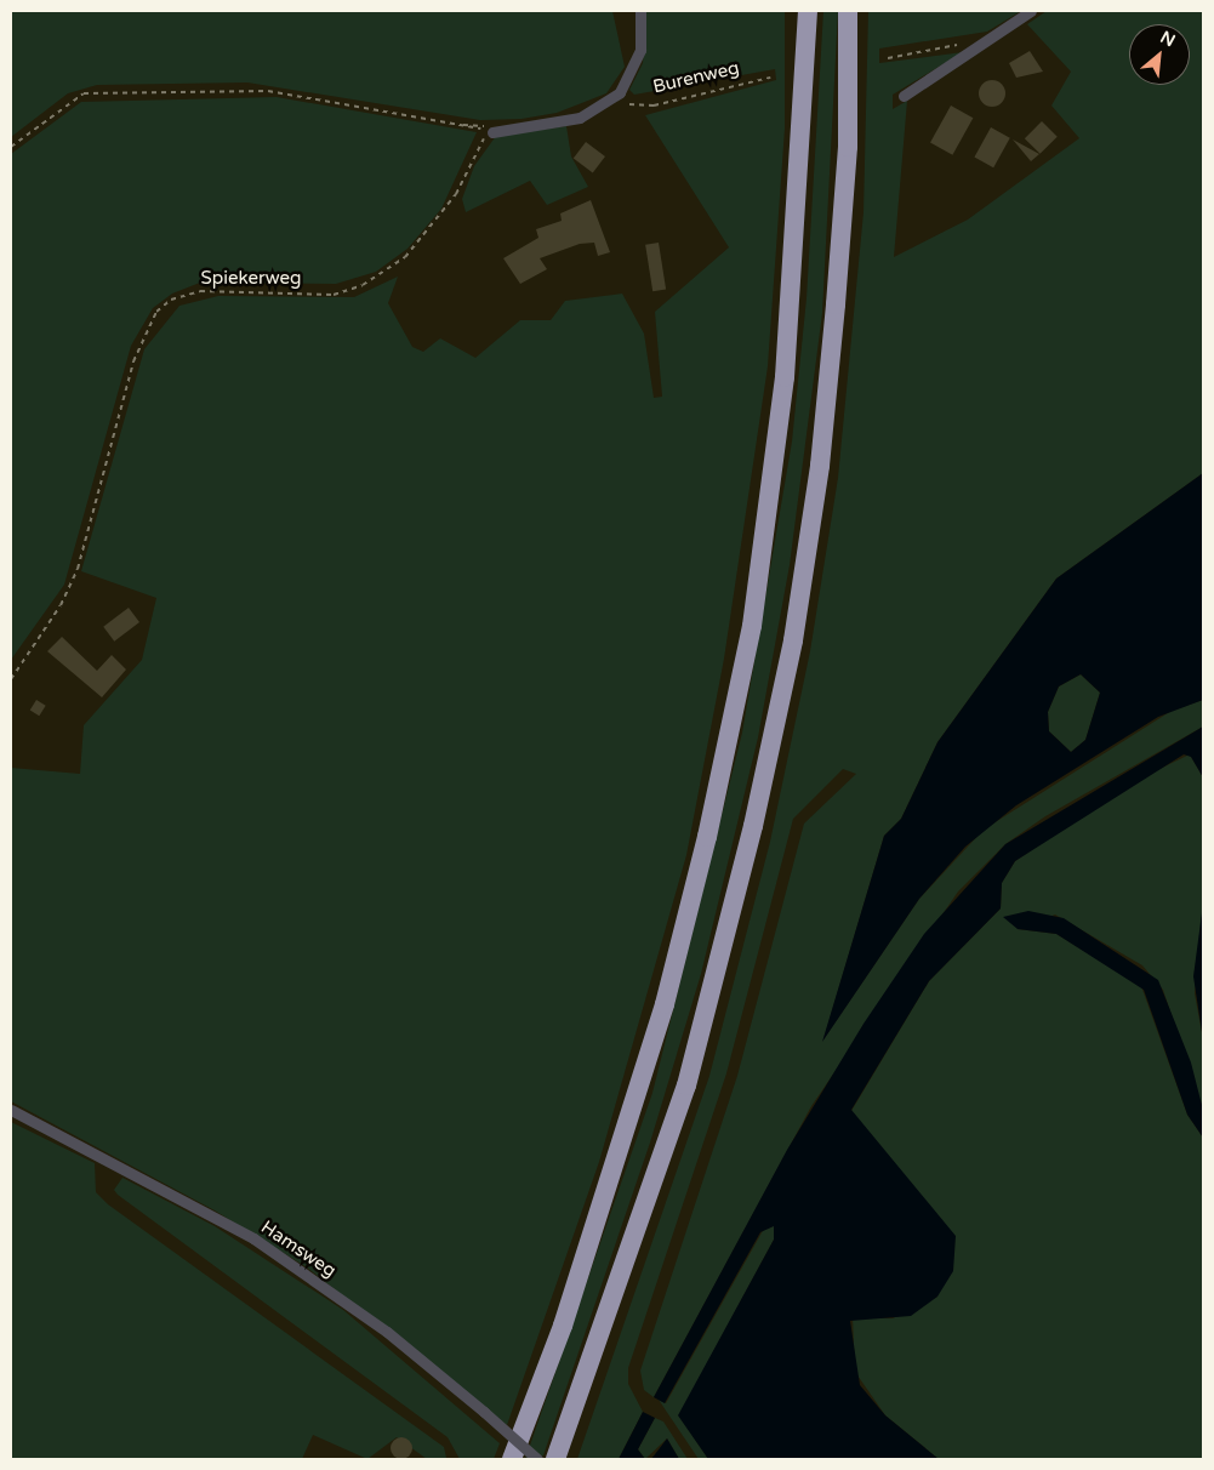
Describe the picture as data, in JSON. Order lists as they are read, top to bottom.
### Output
{
  "streets": {
    "street": ["Hamsweg"],
    "path": ["Burenweg", "Spiekerweg"]
  },
  "north": "top right"
}
